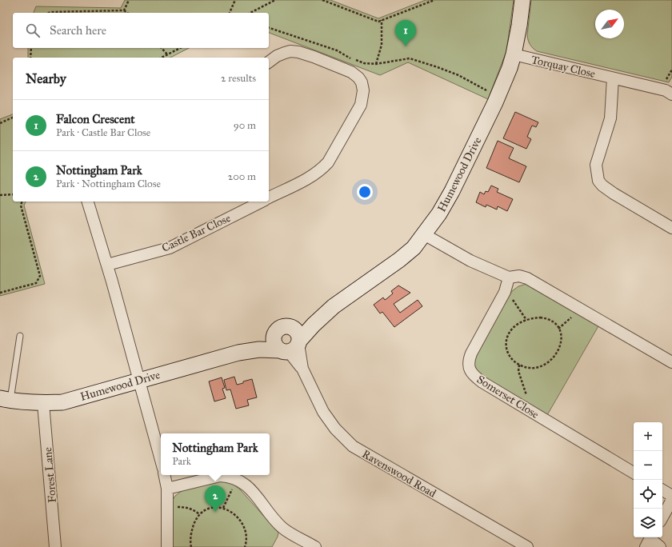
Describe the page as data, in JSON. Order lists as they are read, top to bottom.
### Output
{
  "streets": {
    "street": [
      "Torquay Close",
      "Humewood Drive",
      "Castle Bar Close",
      "Somerset Close",
      "Ravenswood Road",
      "Forest Lane"
    ]
  },
  "crossings": [
    ["Torquay Close", "Humewood Drive"],
    ["Humewood Drive", "Ravenswood Road"],
    ["Humewood Drive", "Forest Lane"]
  ],
  "north": "top right",
  "page": {
    "search": "Search here",
    "pins": ["1", "2"],
    "heading": ["Nearby", "2 results"],
    "list": [
      {
        "mark": "1",
        "name": "Falcon Crescent",
        "note": "Park · Castle Bar Close",
        "value": "90 m"
      },
      {
        "mark": "2",
        "name": "Nottingham Park",
        "note": "Park · Nottingham Close",
        "value": "200 m"
      }
    ],
    "map_buttons": ["+", "−"],
    "popup": ["Nottingham Park", "Park"]
  }
}
